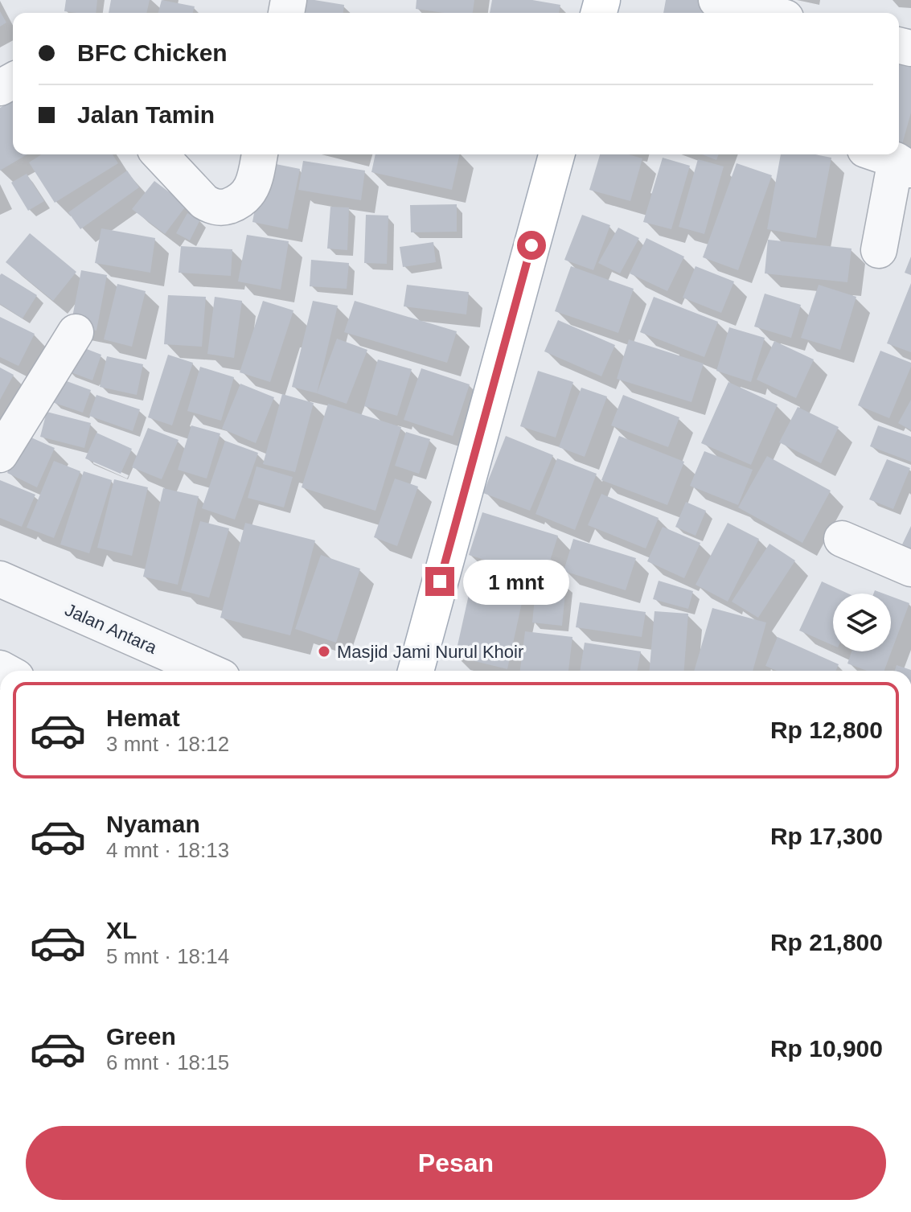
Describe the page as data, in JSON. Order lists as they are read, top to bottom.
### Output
{
  "streets": {
    "street": ["Jalan Antara"]
  },
  "places": ["Masjid Jami Nurul Khoir"],
  "page": {
    "banner": ["BFC Chicken", "Jalan Tamin"],
    "bubble": "1 mnt",
    "list": [
      {
        "name": "Hemat",
        "note": "3 mnt · 18:12",
        "value": "Rp 12,800"
      },
      {
        "name": "Nyaman",
        "note": "4 mnt · 18:13",
        "value": "Rp 17,300"
      },
      {
        "name": "XL",
        "note": "5 mnt · 18:14",
        "value": "Rp 21,800"
      },
      {
        "name": "Green",
        "note": "6 mnt · 18:15",
        "value": "Rp 10,900"
      }
    ],
    "buttons": "Pesan"
  }
}
